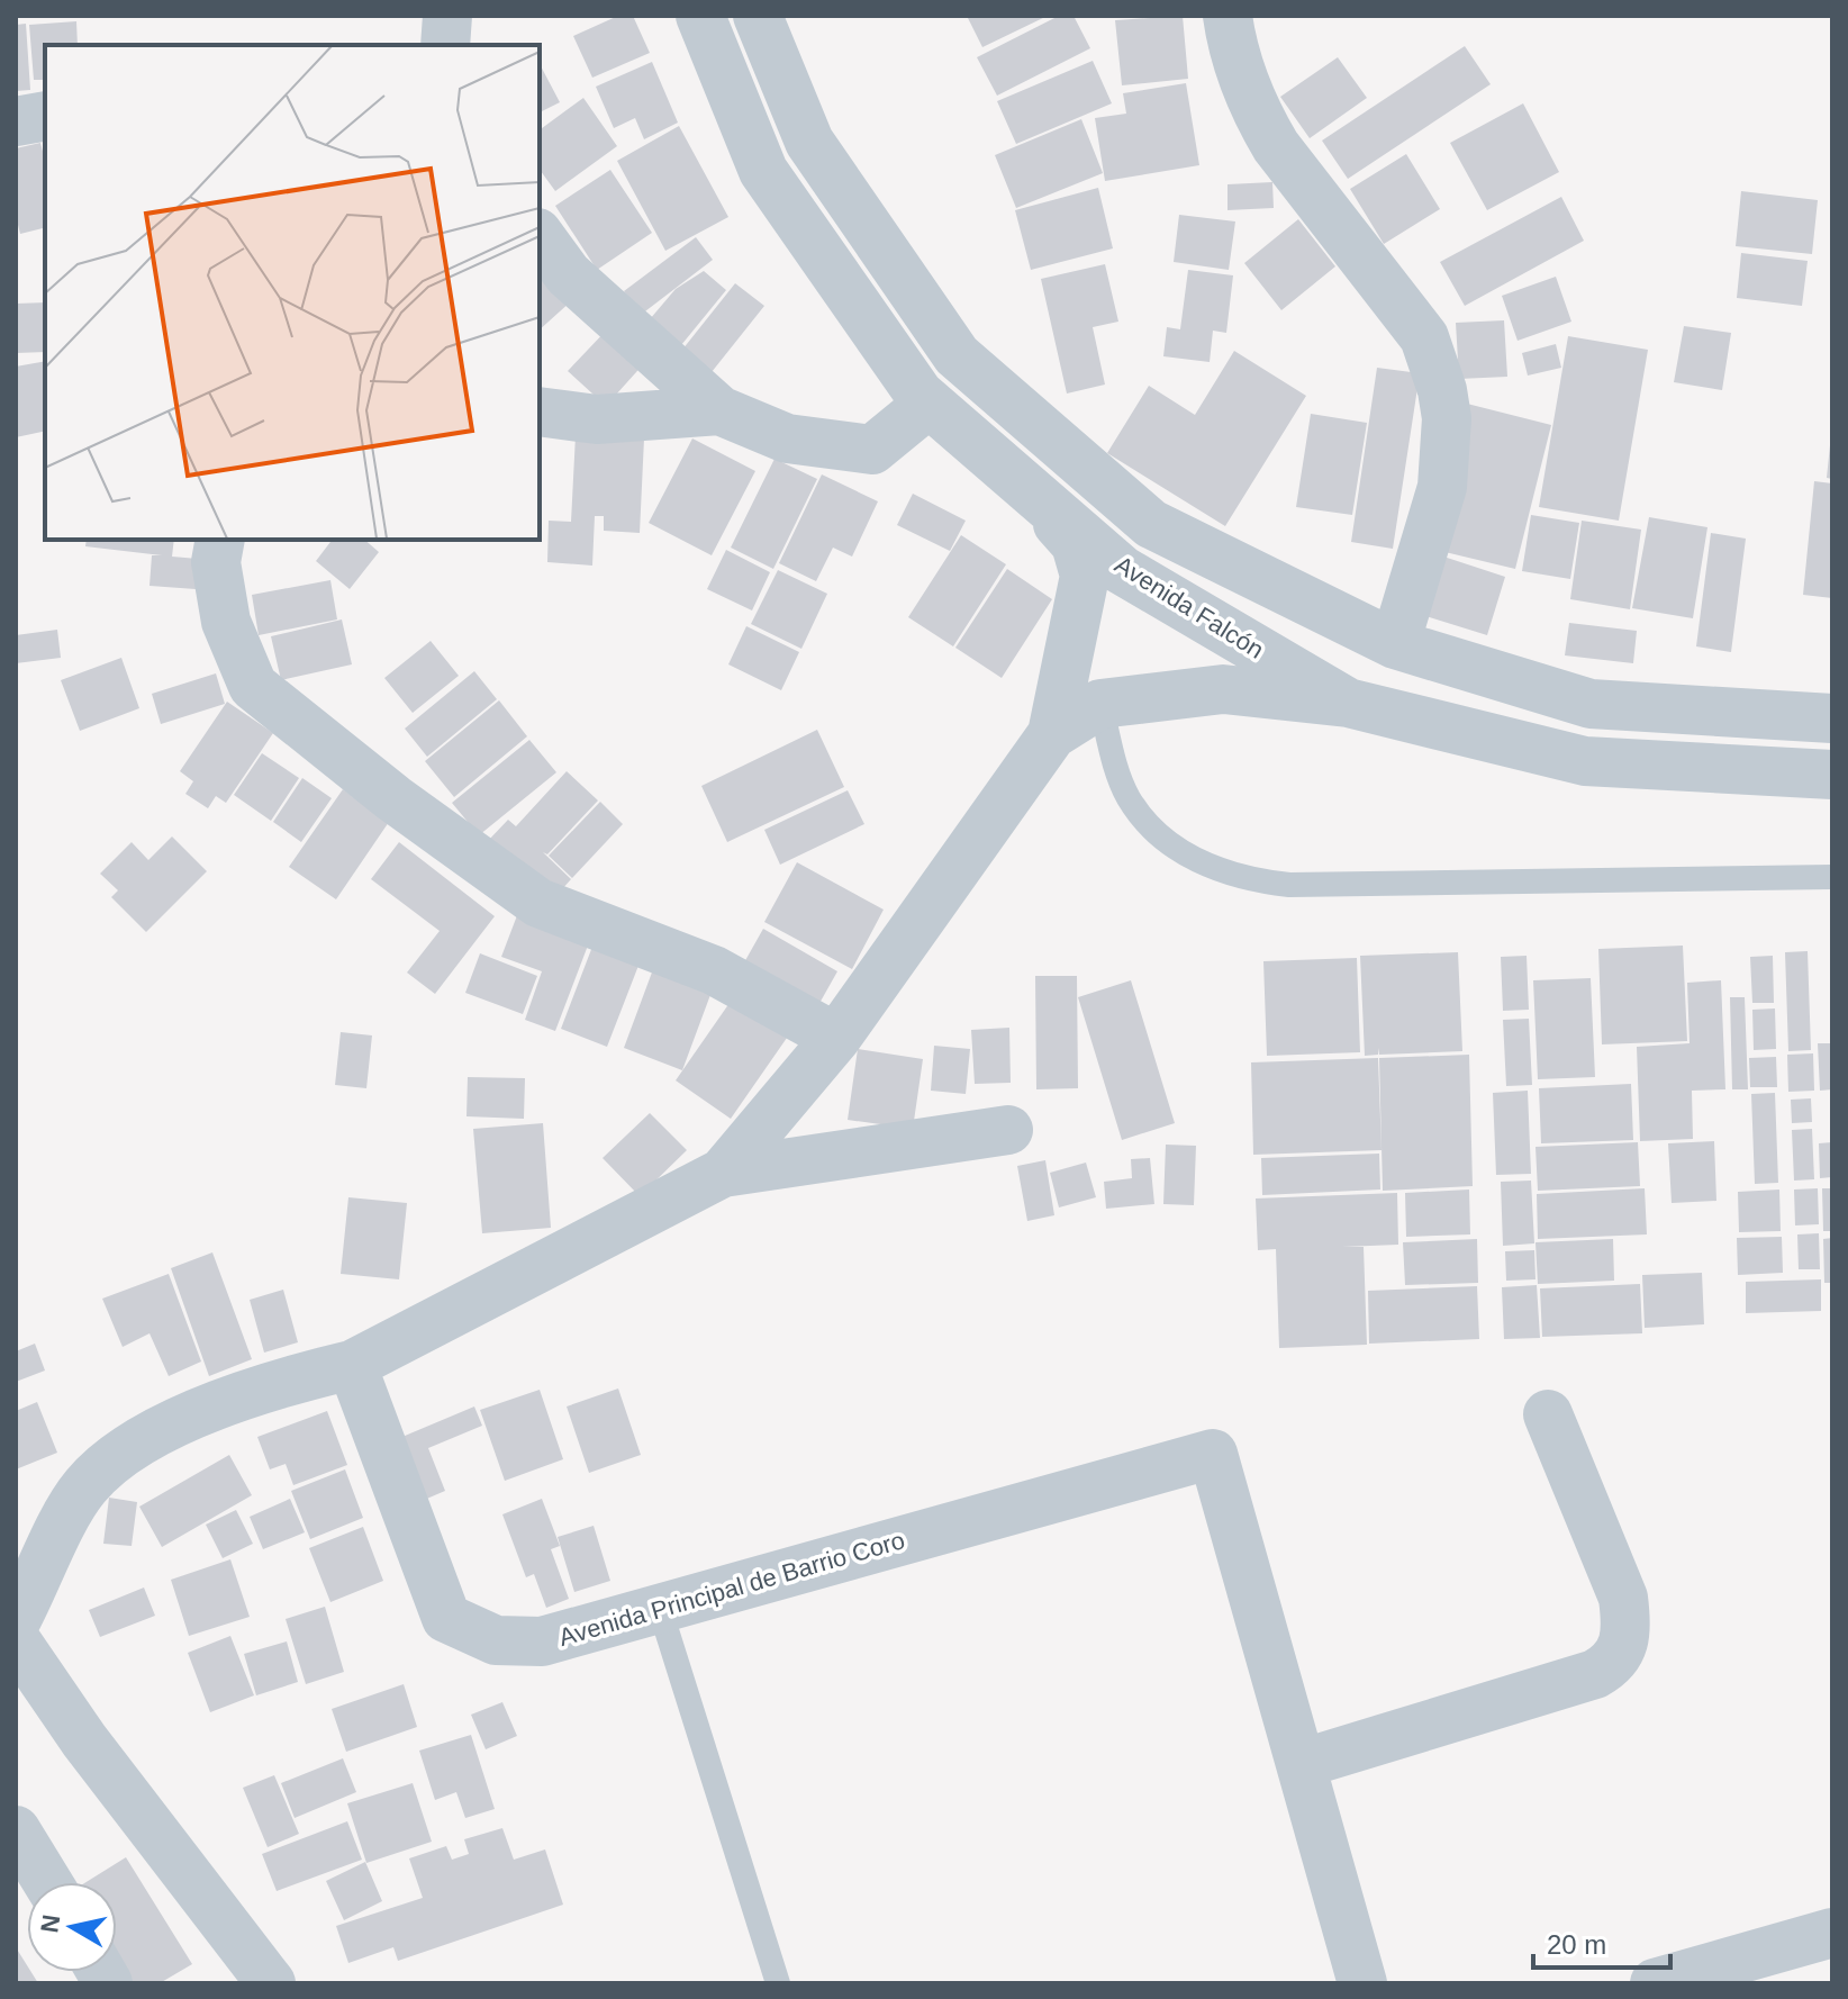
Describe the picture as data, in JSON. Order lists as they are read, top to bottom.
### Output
{
  "streets": {
    "street": ["Avenida Falcón", "Avenida Principal de Barrio Coro"]
  },
  "scale_bar": "20 m",
  "north": "left"
}
